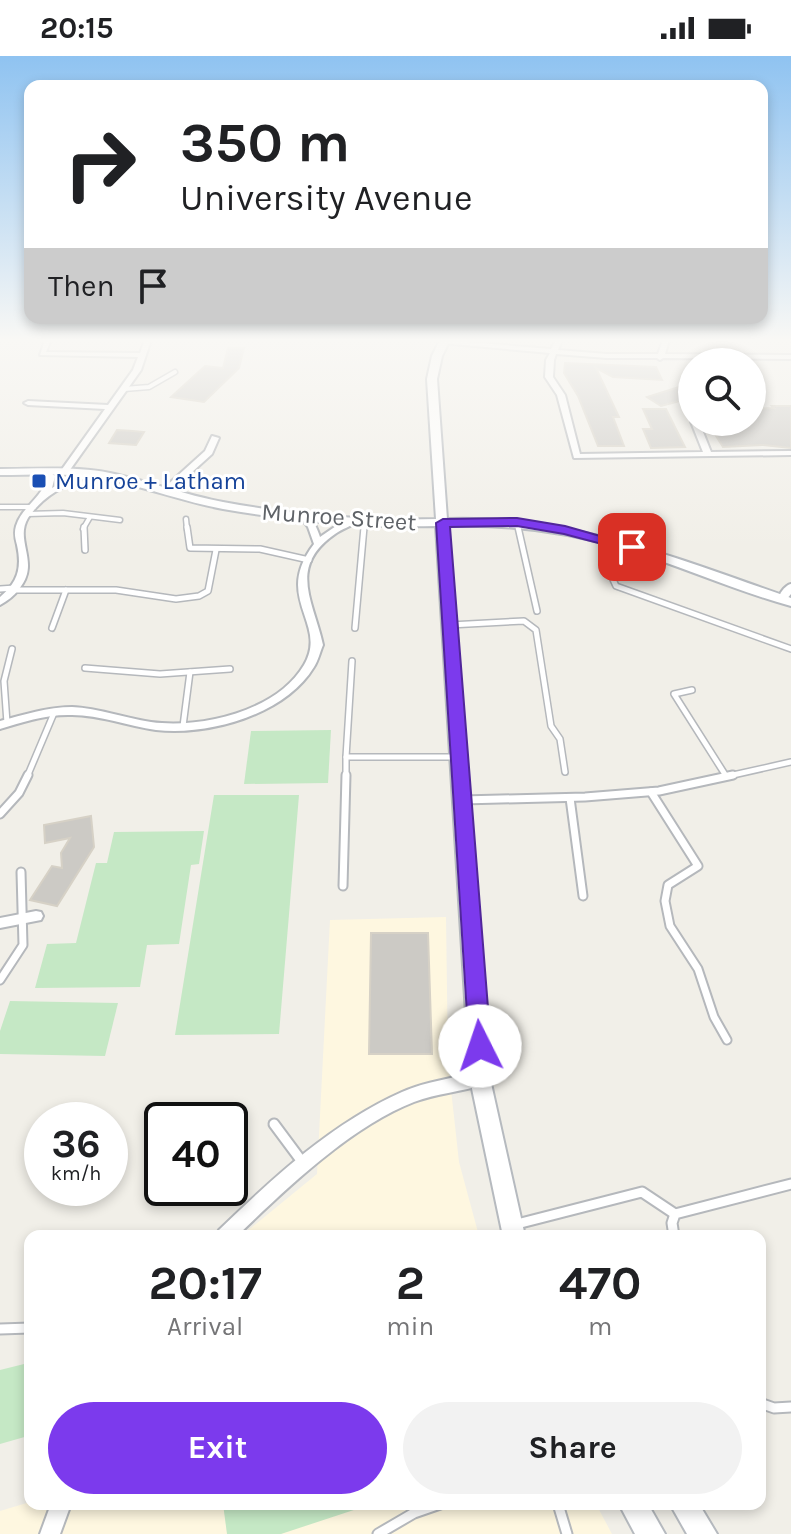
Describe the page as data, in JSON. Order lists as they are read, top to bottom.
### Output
{
  "streets": {
    "street": ["Munroe Street"]
  },
  "places": {
    "transit": ["Munroe + Latham"]
  },
  "page": {
    "status": "20:15",
    "turn": ["350 m", "University Avenue"],
    "then": "Then",
    "speed": "36 km/h",
    "limit": "40",
    "eta": [
      "20:17",
      "Arrival",
      "2",
      "min",
      "470",
      "m"
    ],
    "buttons": ["Exit", "Share"]
  }
}
